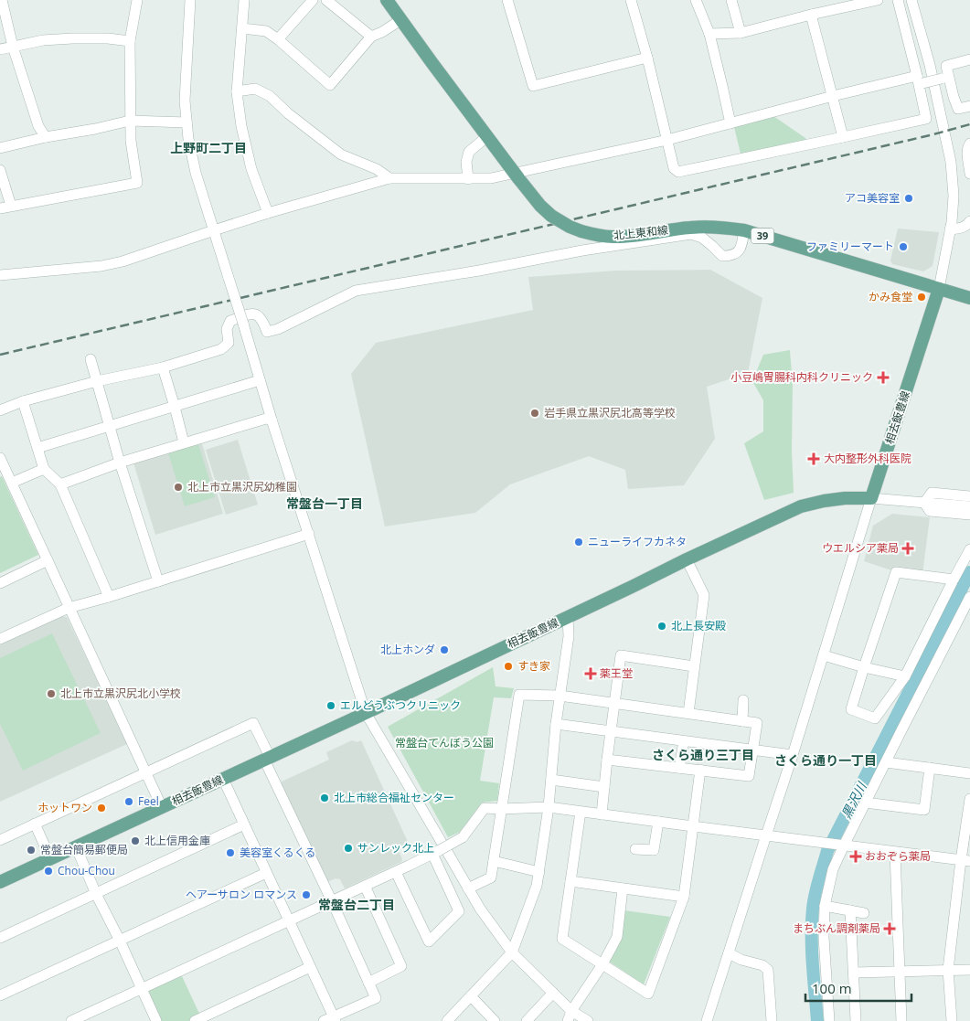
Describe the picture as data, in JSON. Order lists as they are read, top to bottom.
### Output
{
  "streets": {
    "main road": ["北上東和線", "39", "相去飯豊線"]
  },
  "crossings": [
    ["北上東和線", "相去飯豊線"]
  ],
  "districts": [
    "上野町二丁目",
    "常盤台一丁目",
    "さくら通り三丁目",
    "さくら通り一丁目",
    "常盤台二丁目"
  ],
  "water": ["黒沢川"],
  "parks": ["常盤台てんぼう公園"],
  "places": {
    "other": [
      "アコ美容室",
      "ファミリーマート",
      "かみ食堂",
      "岩手県立黒沢尻北高等学校",
      "北上市立黒沢尻幼稚園",
      "ニューライフカネタ",
      "北上長安殿",
      "北上ホンダ",
      "すき家",
      "北上市立黒沢尻北小学校",
      "エルどうぶつクリニック",
      "北上市総合福祉センター",
      "Feel",
      "ホットワン",
      "北上信用金庫",
      "サンレック北上",
      "常盤台簡易郵便局",
      "美容室くるくる",
      "Chou-Chou",
      "ヘアーサロン ロマンス"
    ],
    "health": [
      "小豆嶋胃腸科内科クリニック",
      "大内整形外科医院",
      "ウエルシア薬局",
      "薬王堂",
      "おおぞら薬局",
      "まちぶん調剤薬局"
    ]
  },
  "scale_bar": "100 m"
}
